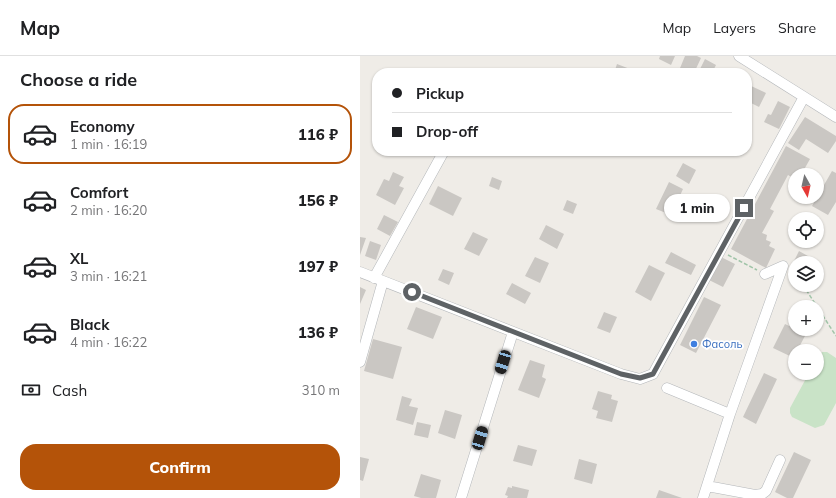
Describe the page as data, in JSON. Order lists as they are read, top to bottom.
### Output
{
  "places": ["Фасоль"],
  "north": "bottom",
  "page": {
    "header": "Map",
    "nav": ["Map", "Layers", "Share"],
    "heading": "Choose a ride",
    "banner": ["Pickup", "Drop-off"],
    "list": [
      {
        "name": "Economy",
        "note": "1 min · 16:19",
        "value": "116 ₽"
      },
      {
        "name": "Comfort",
        "note": "2 min · 16:20",
        "value": "156 ₽"
      },
      {
        "name": "XL",
        "note": "3 min · 16:21",
        "value": "197 ₽"
      },
      {
        "name": "Black",
        "note": "4 min · 16:22",
        "value": "136 ₽"
      }
    ],
    "map_buttons": ["+", "−"],
    "bubble": "1 min",
    "pay": ["Cash", "310 m"],
    "buttons": "Confirm"
  }
}
